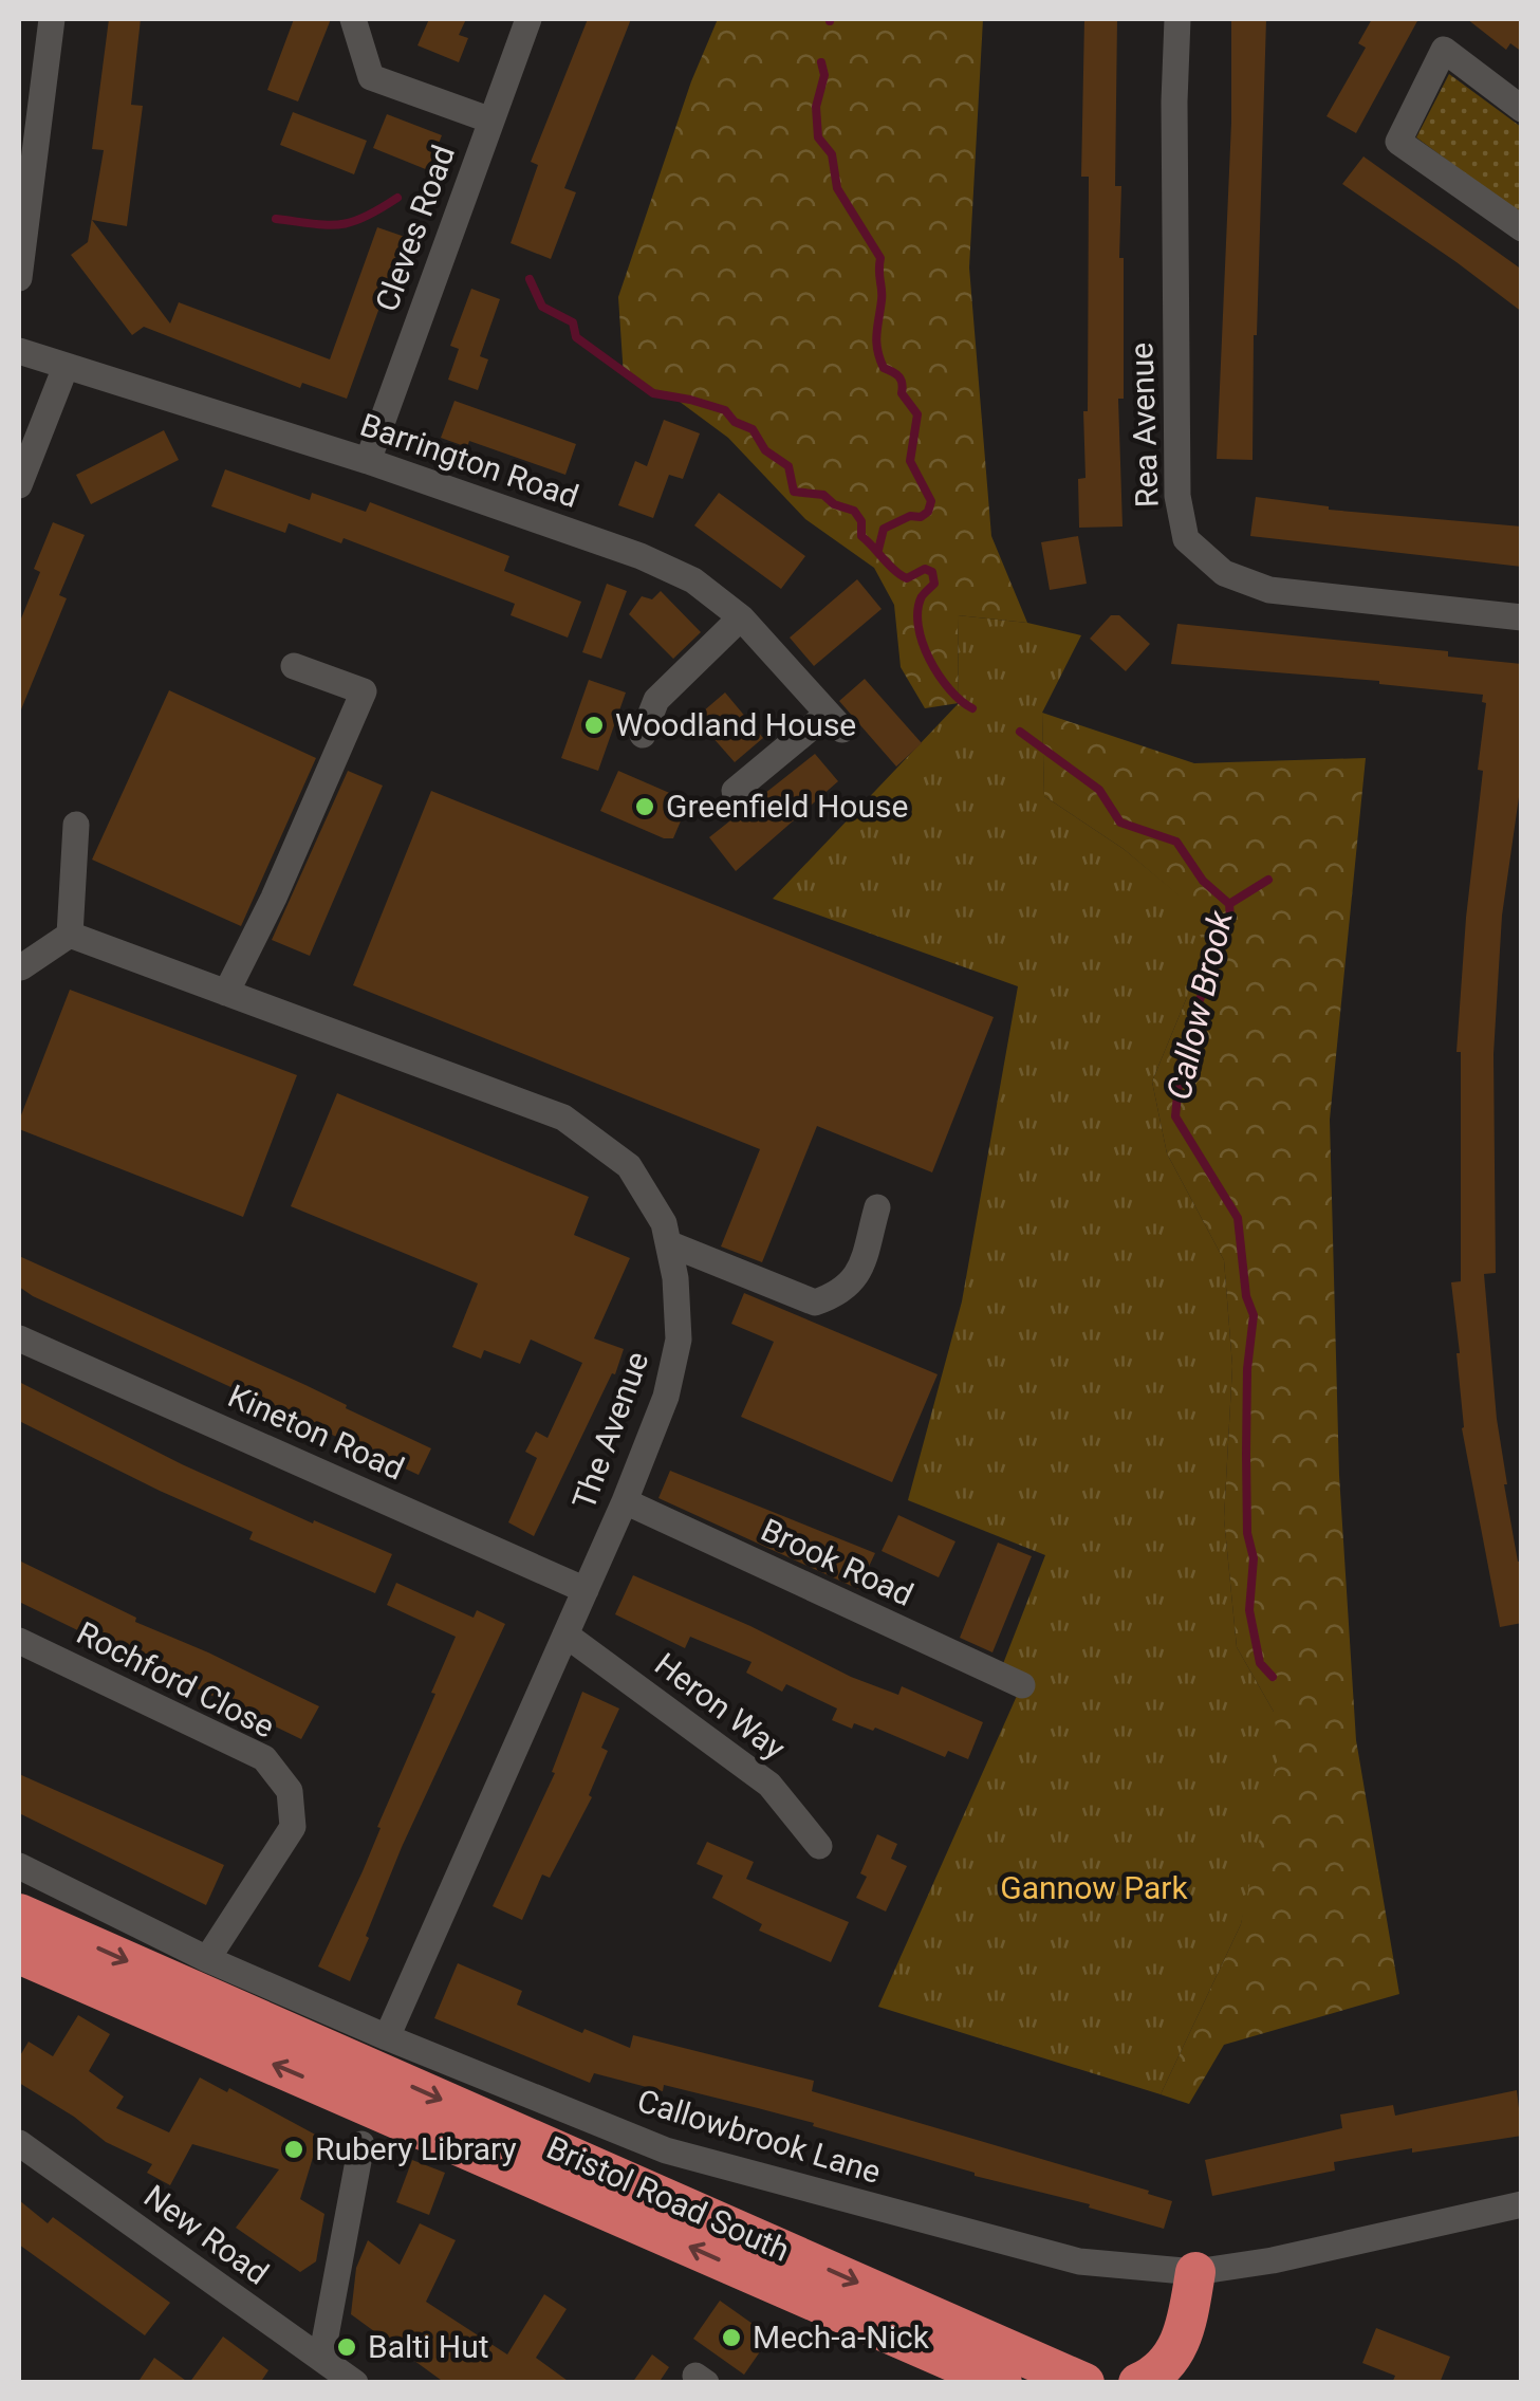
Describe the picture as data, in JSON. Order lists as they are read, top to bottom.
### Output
{
  "streets": {
    "highway": ["Bristol Road South"],
    "street": [
      "Cleves Road",
      "Rea Avenue",
      "Barrington Road",
      "The Avenue",
      "Kineton Road",
      "Brook Road",
      "Rochford Close",
      "Heron Way",
      "Callowbrook Lane",
      "New Road"
    ]
  },
  "crossings": [
    ["Cleves Road", "Barrington Road"],
    ["The Avenue", "Kineton Road"],
    ["The Avenue", "Brook Road"],
    ["The Avenue", "Heron Way"],
    ["The Avenue", "Callowbrook Lane"],
    ["Rochford Close", "Callowbrook Lane"]
  ],
  "water": ["Callow Brook"],
  "parks": ["Gannow Park"],
  "places": [
    "Woodland House",
    "Greenfield House",
    "Rubery Library",
    "Mech-a-Nick",
    "Balti Hut"
  ]
}
